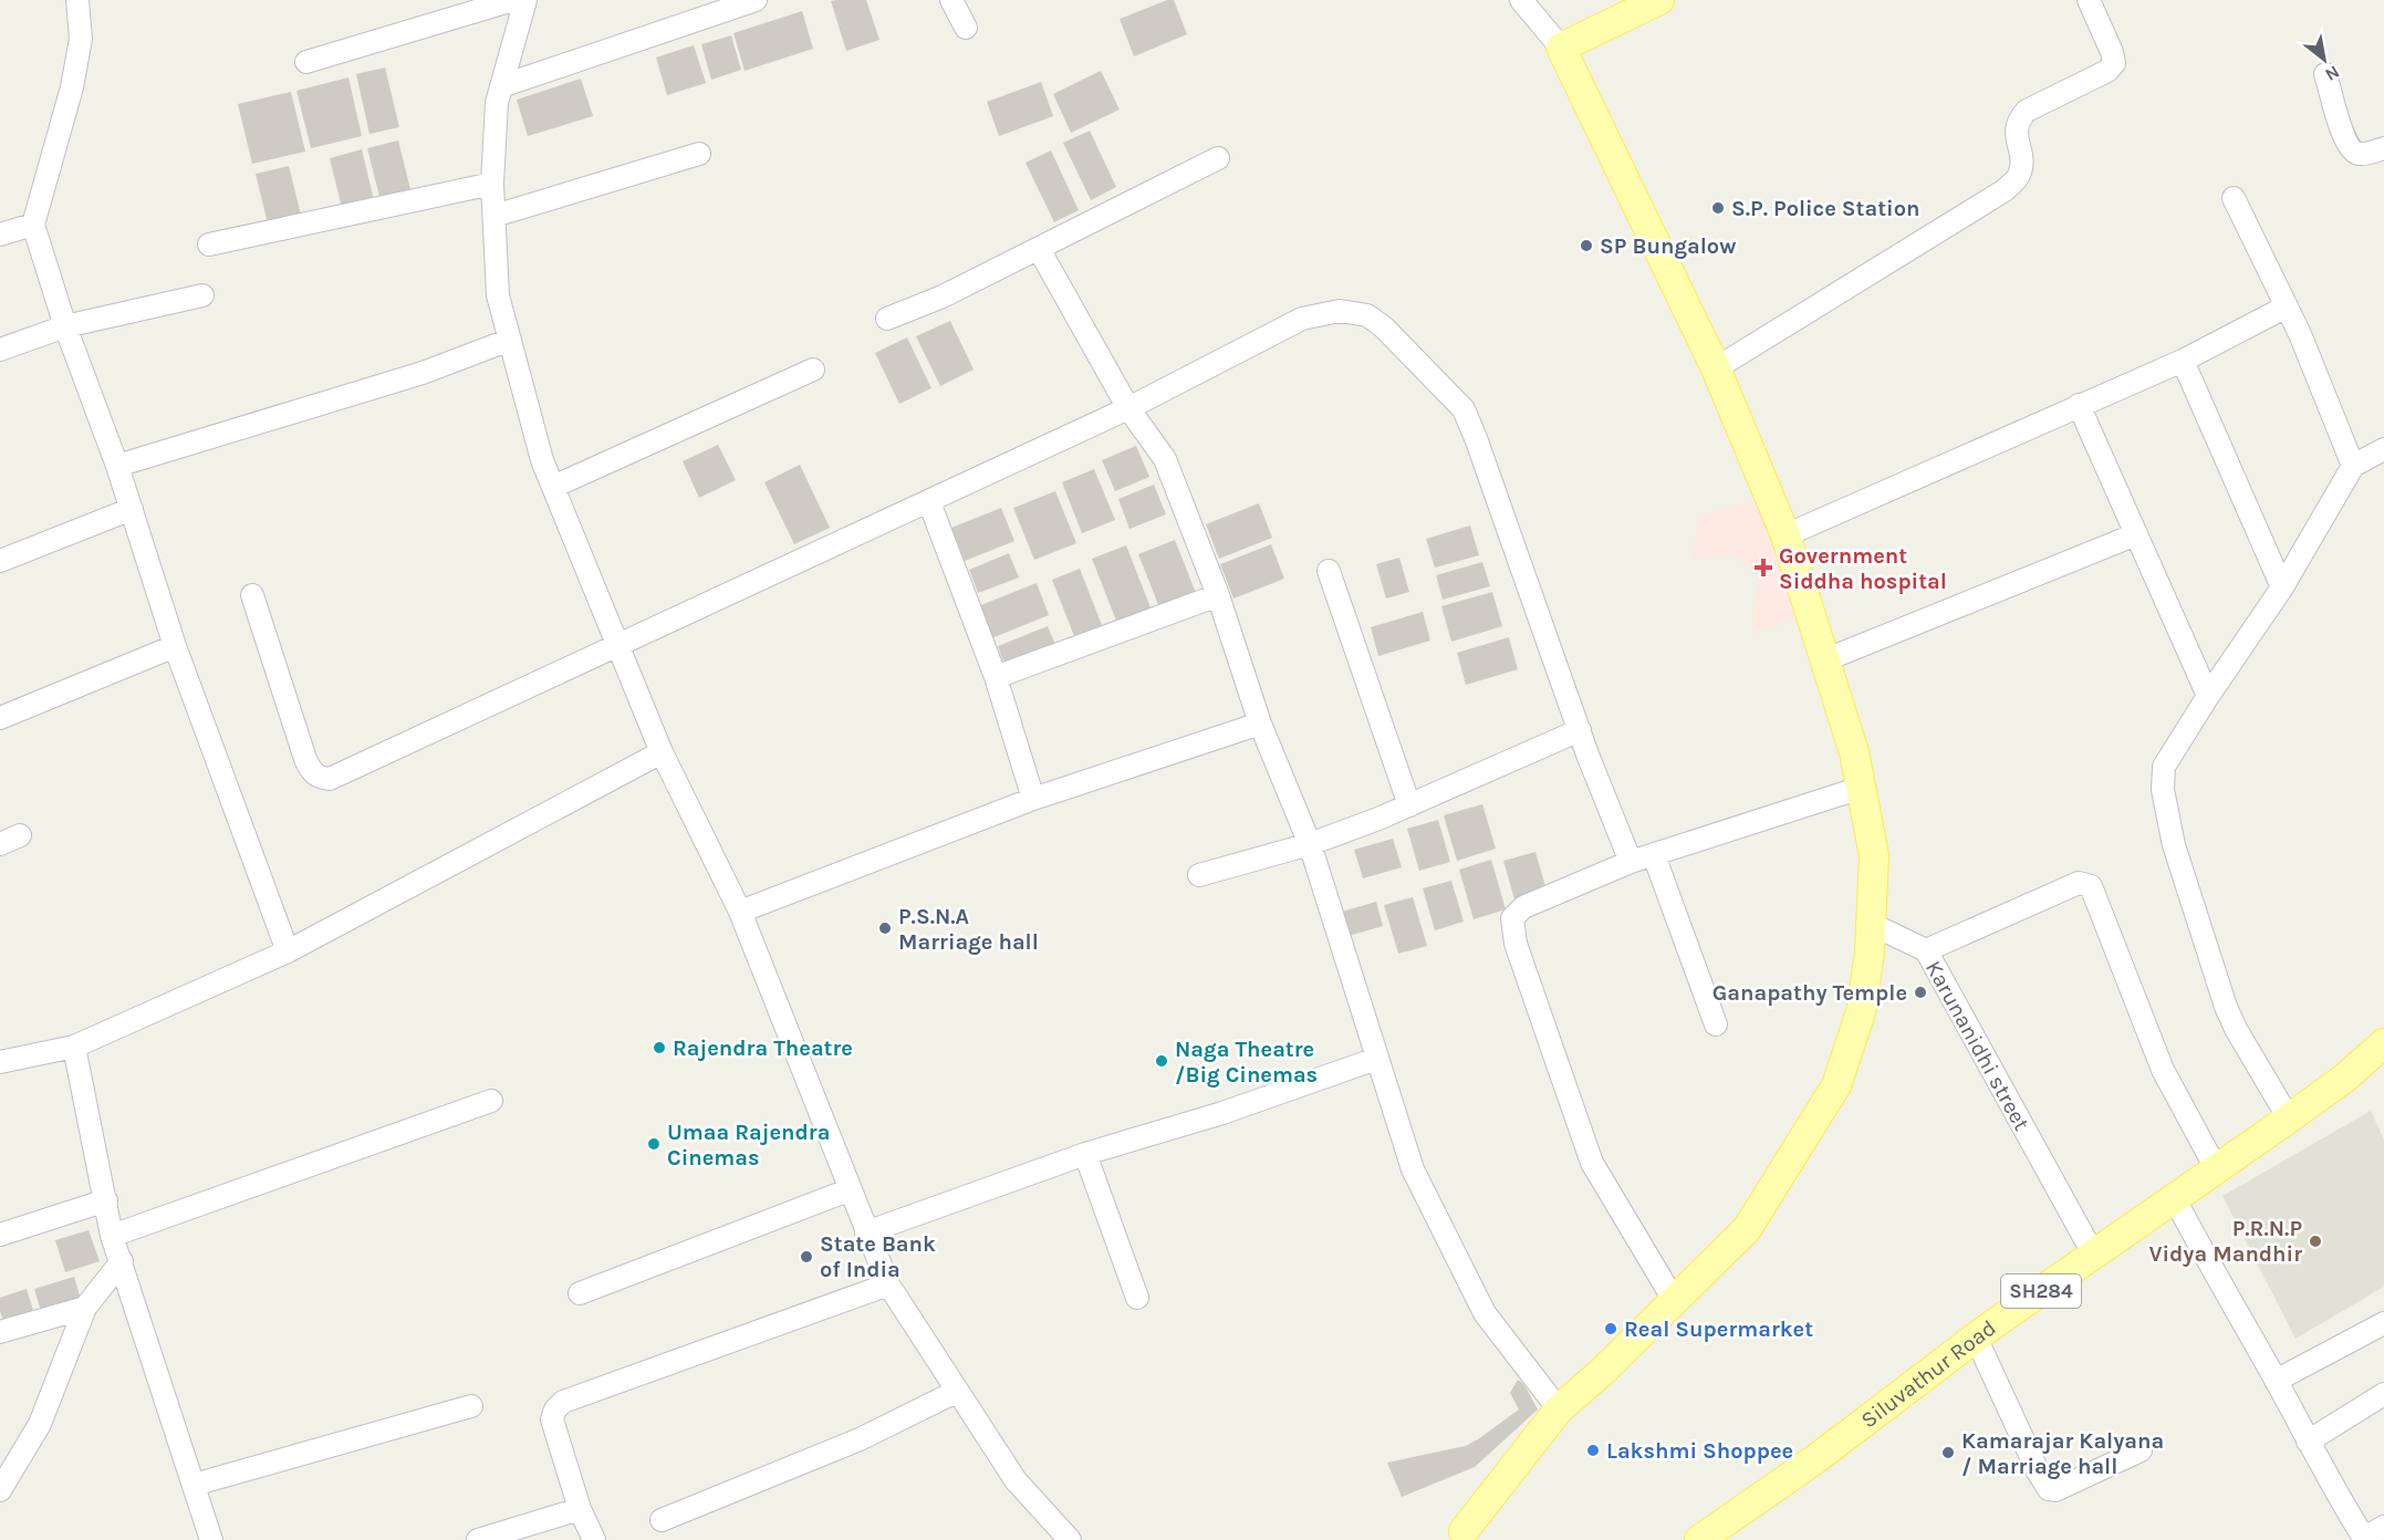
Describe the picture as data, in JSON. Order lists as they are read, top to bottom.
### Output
{
  "streets": {
    "main road": ["SH284", "Siluvathur Road"],
    "street": ["Karunanidhi street"]
  },
  "crossings": [
    ["Karunanidhi street", "Siluvathur Road"]
  ],
  "places": {
    "other": [
      "S.P. Police Station",
      "SP Bungalow",
      "P.S.N.A Marriage hall",
      "Ganapathy Temple",
      "Rajendra Theatre",
      "Naga Theatre /Big Cinemas",
      "Umaa Rajendra Cinemas",
      "P.R.N.P Vidya Mandhir",
      "State Bank of India",
      "Real Supermarket",
      "Lakshmi Shoppee",
      "Kamarajar Kalyana / Marriage hall"
    ],
    "health": ["Government Siddha hospital"]
  },
  "north": "bottom right"
}
